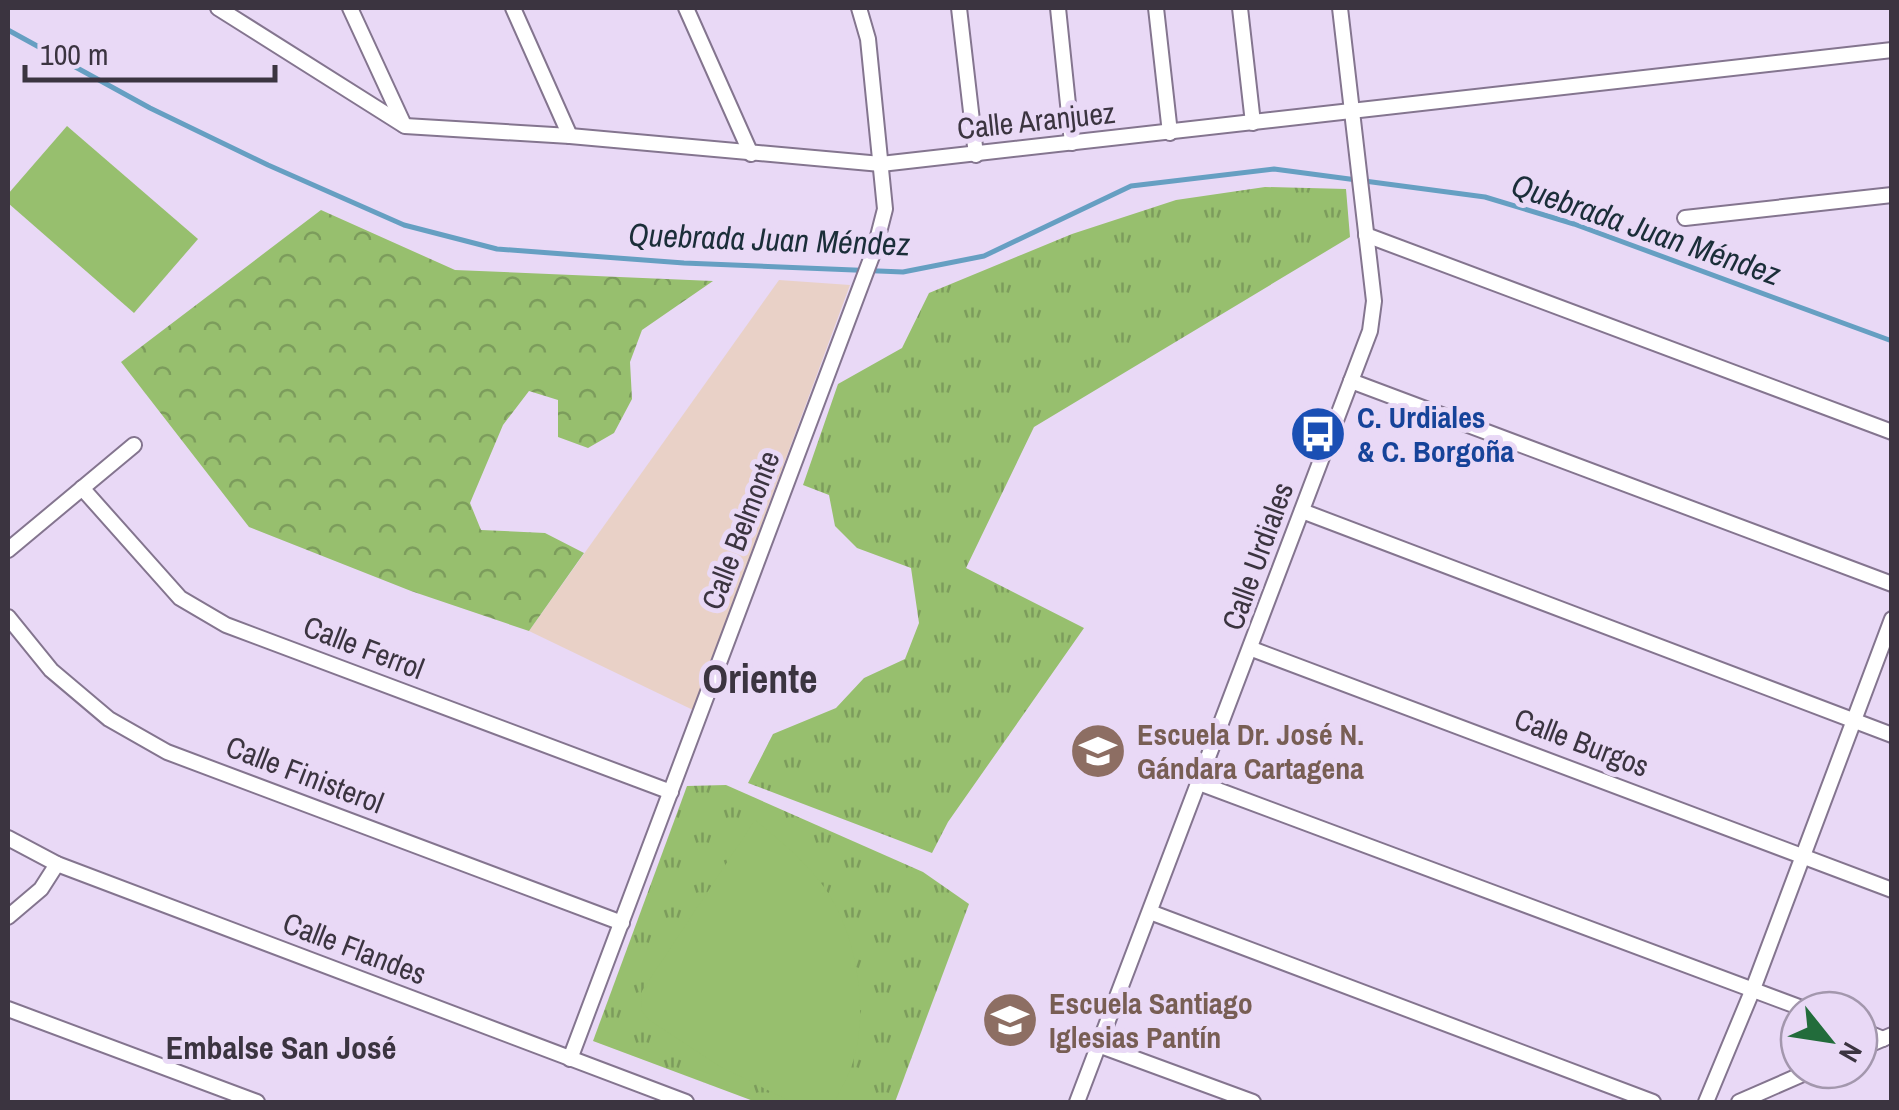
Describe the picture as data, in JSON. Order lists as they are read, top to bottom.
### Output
{
  "streets": {
    "street": [
      "Calle Aranjuez",
      "Calle Belmonte",
      "Calle Urdiales",
      "Calle Ferrol",
      "Calle Burgos",
      "Calle Finisterol",
      "Calle Flandes"
    ]
  },
  "crossings": [
    ["Calle Aranjuez", "Calle Belmonte"],
    ["Calle Aranjuez", "Calle Urdiales"],
    ["Calle Belmonte", "Calle Ferrol"],
    ["Calle Belmonte", "Calle Finisterol"],
    ["Calle Belmonte", "Calle Flandes"],
    ["Calle Urdiales", "Calle Burgos"]
  ],
  "districts": ["Oriente", "Embalse San José"],
  "water": ["Quebrada Juan Méndez"],
  "places": {
    "bus stop": ["C. Urdiales & C. Borgoña"],
    "school or university": ["Escuela Dr. José N. Gándara Cartagena", "Escuela Santiago Iglesias Pantín"]
  },
  "scale_bar": "100 m",
  "north": "bottom right"
}
